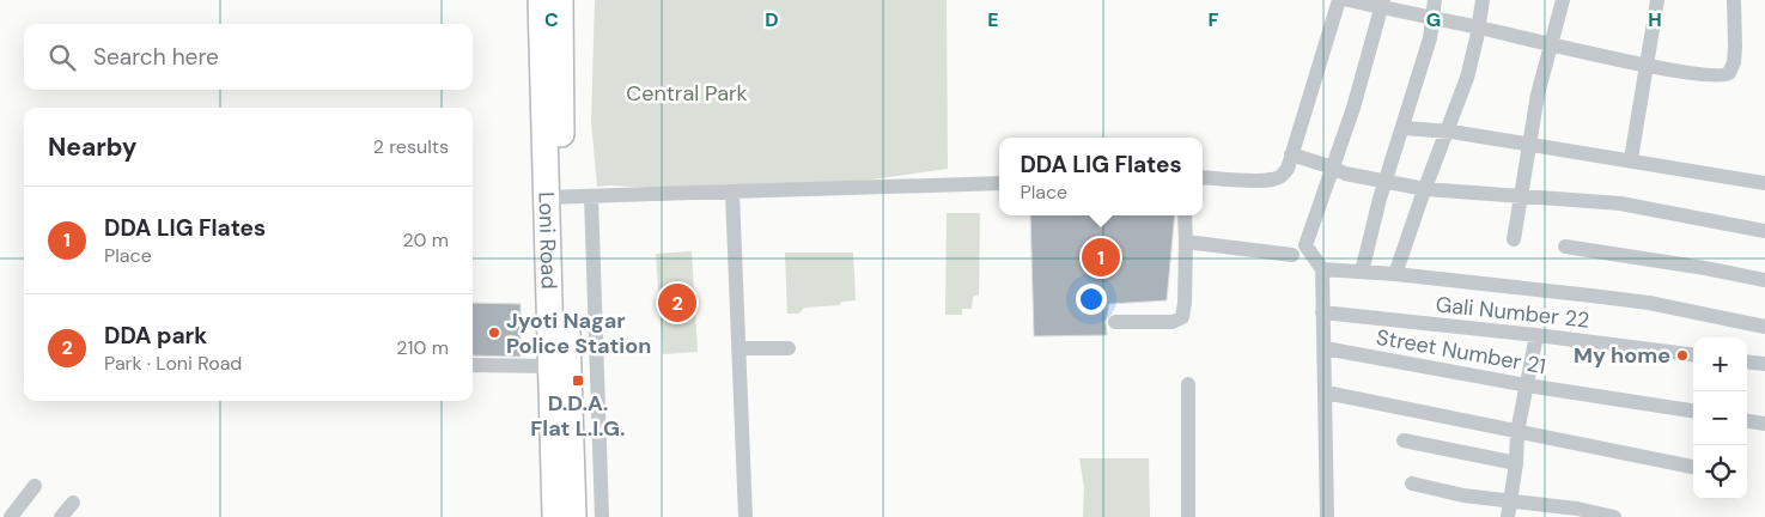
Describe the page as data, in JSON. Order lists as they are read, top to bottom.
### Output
{
  "streets": {
    "highway": ["Loni Road"],
    "street": ["Gali Number 22", "Street Number 21"]
  },
  "parks": ["Central Park"],
  "places": {
    "other": ["Jyoti Nagar Police Station", "My home"],
    "transit": ["D.D.A. Flat L.I.G."]
  },
  "page": {
    "search": "Search here",
    "heading": ["Nearby", "2 results"],
    "popup": ["DDA LIG Flates", "Place"],
    "list": [
      {
        "mark": "1",
        "name": "DDA LIG Flates",
        "note": "Place",
        "value": "20 m"
      },
      {
        "mark": "2",
        "name": "DDA park",
        "note": "Park · Loni Road",
        "value": "210 m"
      }
    ],
    "pins": ["1", "2"],
    "map_buttons": ["+", "−"]
  },
  "grid": {
    "columns": [
      "C",
      "D",
      "E",
      "F",
      "G",
      "H"
    ]
  }
}
